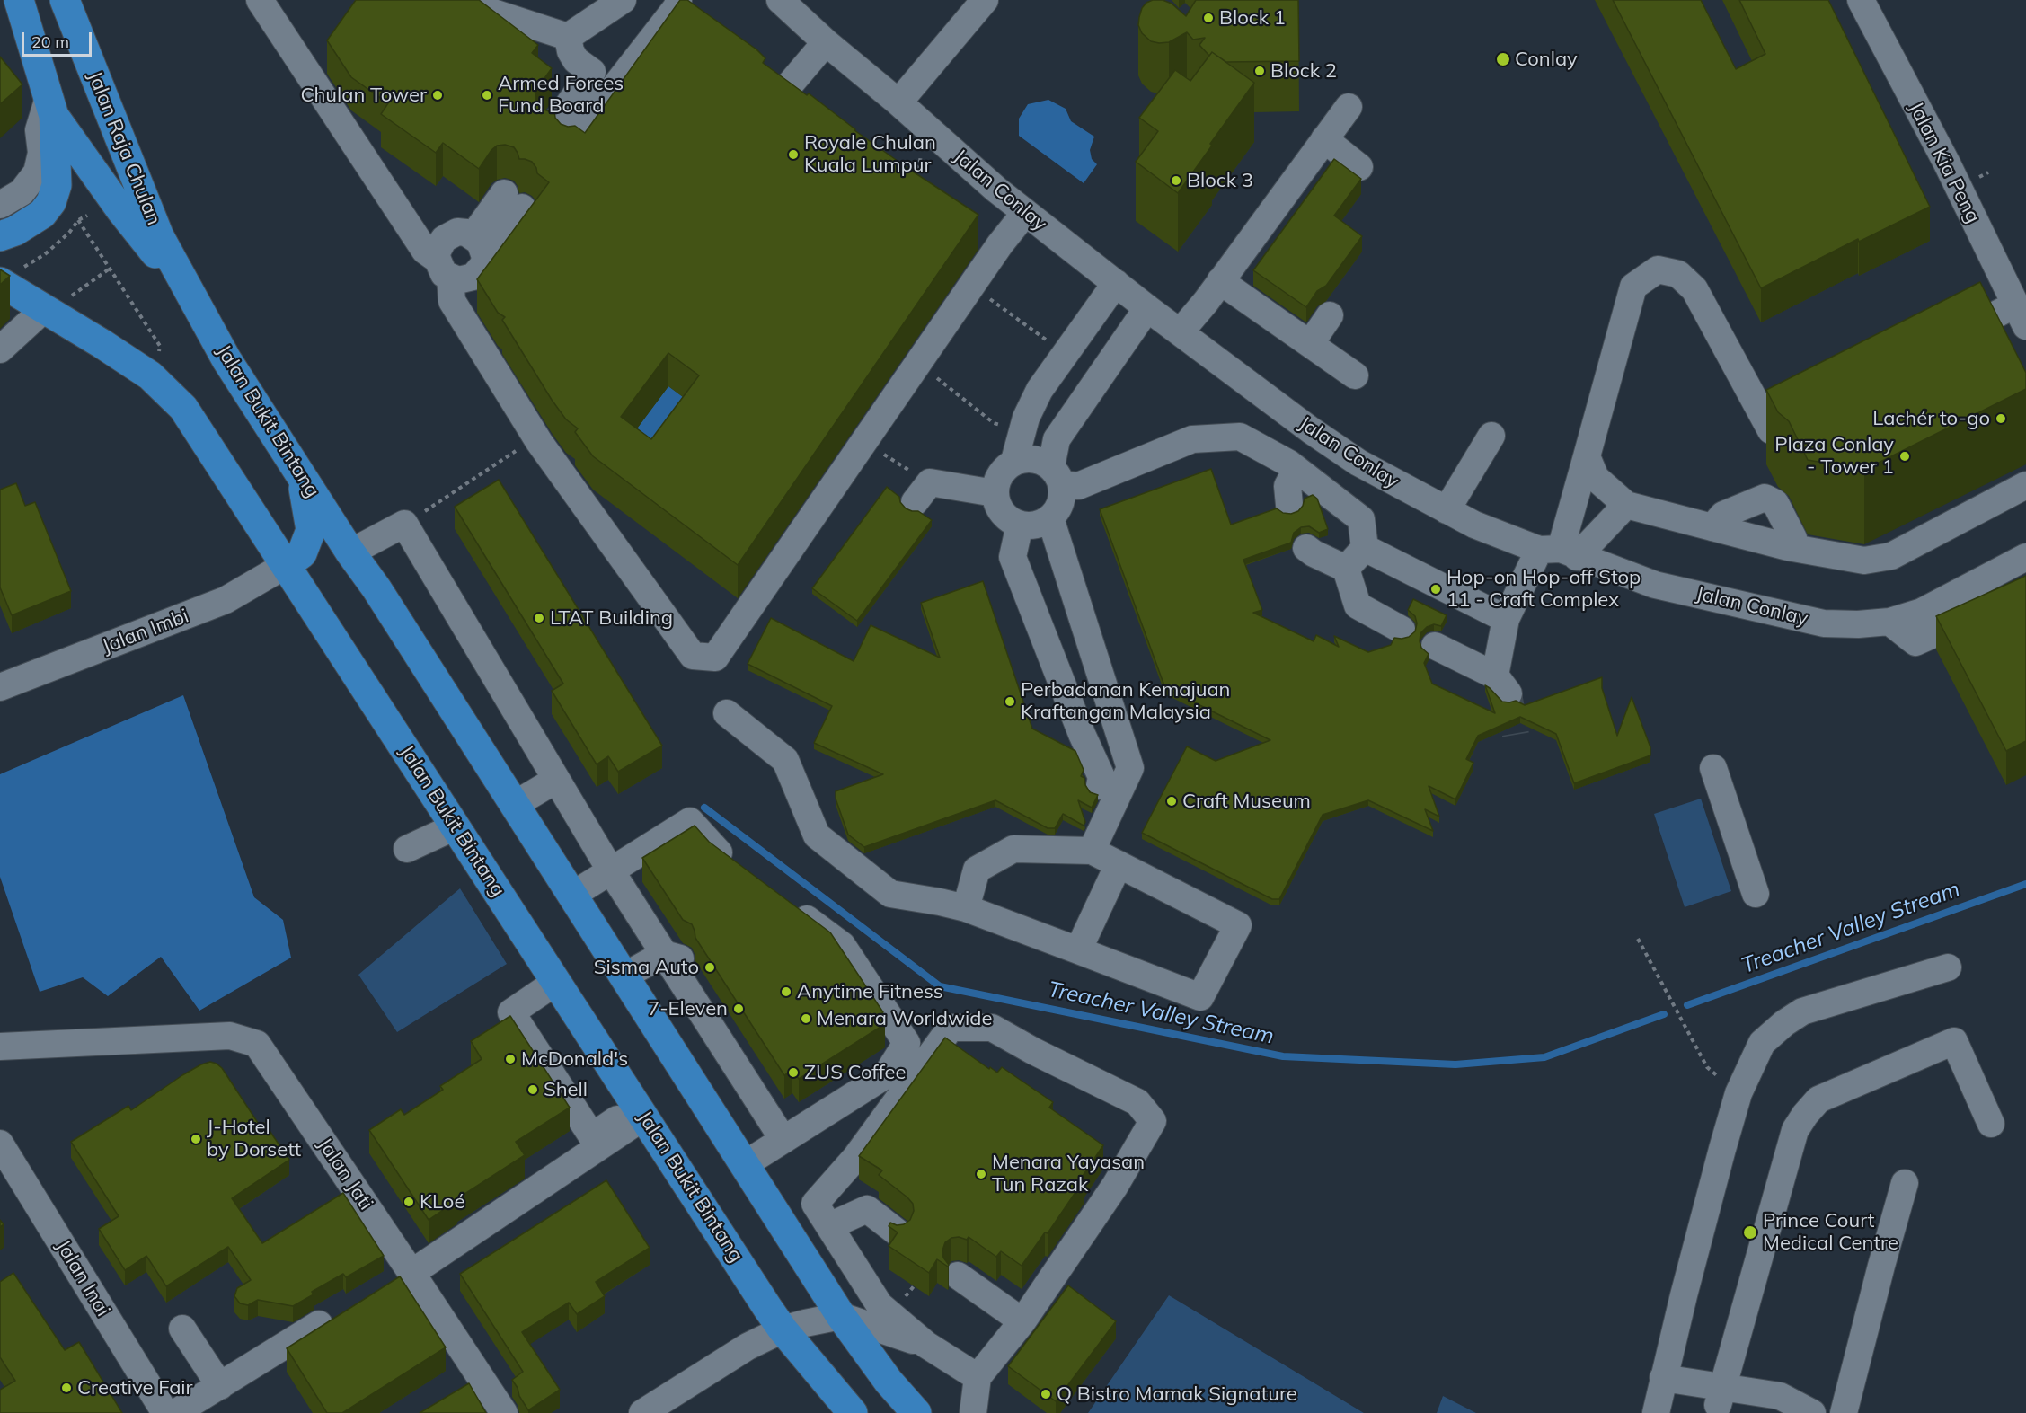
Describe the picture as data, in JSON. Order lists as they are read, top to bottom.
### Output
{
  "streets": {
    "main road": ["Jalan Raja Chulan", "Jalan Bukit Bintang"],
    "street": [
      "Jalan Kia Peng",
      "Jalan Conlay",
      "Jalan Imbi",
      "Jalan Jati",
      "Jalan Inai"
    ]
  },
  "crossings": [
    ["Jalan Raja Chulan", "Jalan Bukit Bintang"],
    ["Jalan Bukit Bintang", "Jalan Imbi"]
  ],
  "water": ["Treacher Valley Stream"],
  "places": [
    "Block 1",
    "Conlay",
    "Block 2",
    "Chulan Tower",
    "Armed Forces Fund Board",
    "Royale Chulan Kuala Lumpur",
    "Block 3",
    "Lachér to-go",
    "Plaza Conlay - Tower 1",
    "Hop-on Hop-off Stop 11 - Craft Complex",
    "LTAT Building",
    "Perbadanan Kemajuan Kraftangan Malaysia",
    "Craft Museum",
    "Sisma Auto",
    "Anytime Fitness",
    "7-Eleven",
    "Menara Worldwide",
    "McDonald's",
    "ZUS Coffee",
    "Shell",
    "J-Hotel by Dorsett",
    "Menara Yayasan Tun Razak",
    "KLoé",
    "Prince Court Medical Centre",
    "Creative Fair",
    "Q Bistro Mamak Signature"
  ],
  "scale_bar": "20 m"
}
